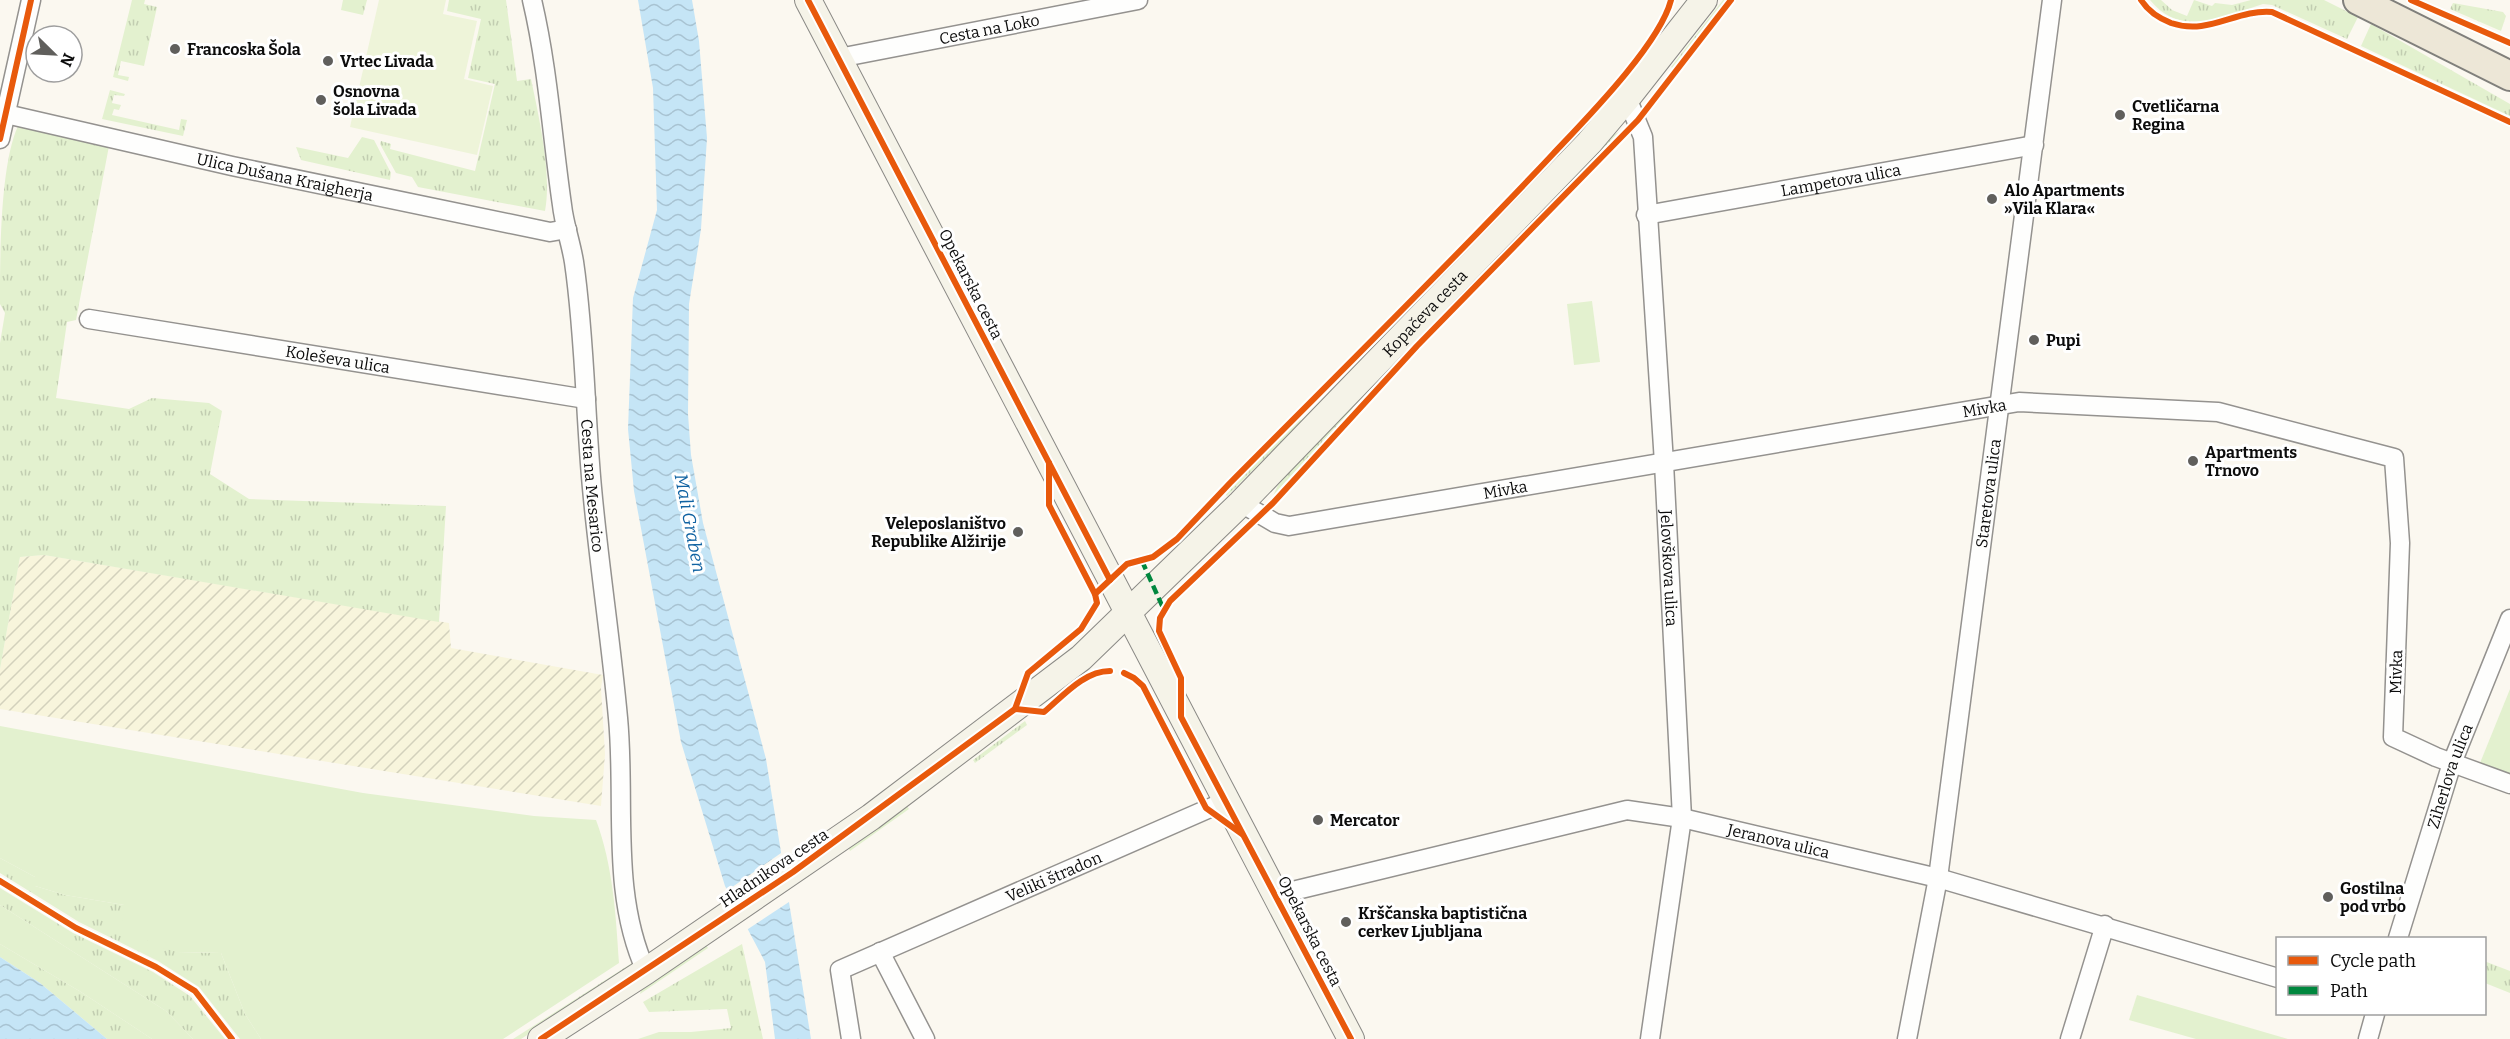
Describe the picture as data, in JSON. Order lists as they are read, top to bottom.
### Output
{
  "streets": {
    "main road": ["Opekarska cesta", "Kopačeva cesta", "Hladnikova cesta"],
    "street": [
      "Cesta na Loko",
      "Ulica Dušana Kraigherja",
      "Lampetova ulica",
      "Koleševa ulica",
      "Mivka",
      "Cesta na Mesarico",
      "Staretova ulica",
      "Jelovškova ulica",
      "Ziherlova ulica",
      "Jeranova ulica",
      "Veliki štradon"
    ]
  },
  "crossings": [
    ["Cesta na Loko", "Opekarska cesta"],
    ["Ulica Dušana Kraigherja", "Cesta na Mesarico"],
    ["Lampetova ulica", "Staretova ulica"],
    ["Lampetova ulica", "Jelovškova ulica"],
    ["Opekarska cesta", "Kopačeva cesta"],
    ["Opekarska cesta", "Jeranova ulica"],
    ["Opekarska cesta", "Hladnikova cesta"],
    ["Opekarska cesta", "Veliki štradon"],
    ["Kopačeva cesta", "Mivka"],
    ["Kopačeva cesta", "Jelovškova ulica"],
    ["Kopačeva cesta", "Hladnikova cesta"],
    ["Koleševa ulica", "Cesta na Mesarico"],
    ["Mivka", "Staretova ulica"],
    ["Mivka", "Jelovškova ulica"],
    ["Mivka", "Ziherlova ulica"],
    ["Cesta na Mesarico", "Hladnikova cesta"],
    ["Staretova ulica", "Jeranova ulica"],
    ["Jelovškova ulica", "Jeranova ulica"]
  ],
  "water": ["Mali Graben"],
  "places": [
    "Francoska Šola",
    "Vrtec Livada",
    "Osnovna šola Livada",
    "Cvetličarna Regina",
    "Alo Apartments »Vila Klara«",
    "Pupi",
    "Apartments Trnovo",
    "Veleposlaništvo Republike Alžirije",
    "Mercator",
    "Gostilna pod vrbo",
    "Krščanska baptistična cerkev Ljubljana"
  ],
  "legend": ["Cycle path", "Path"],
  "north": "bottom right"
}
